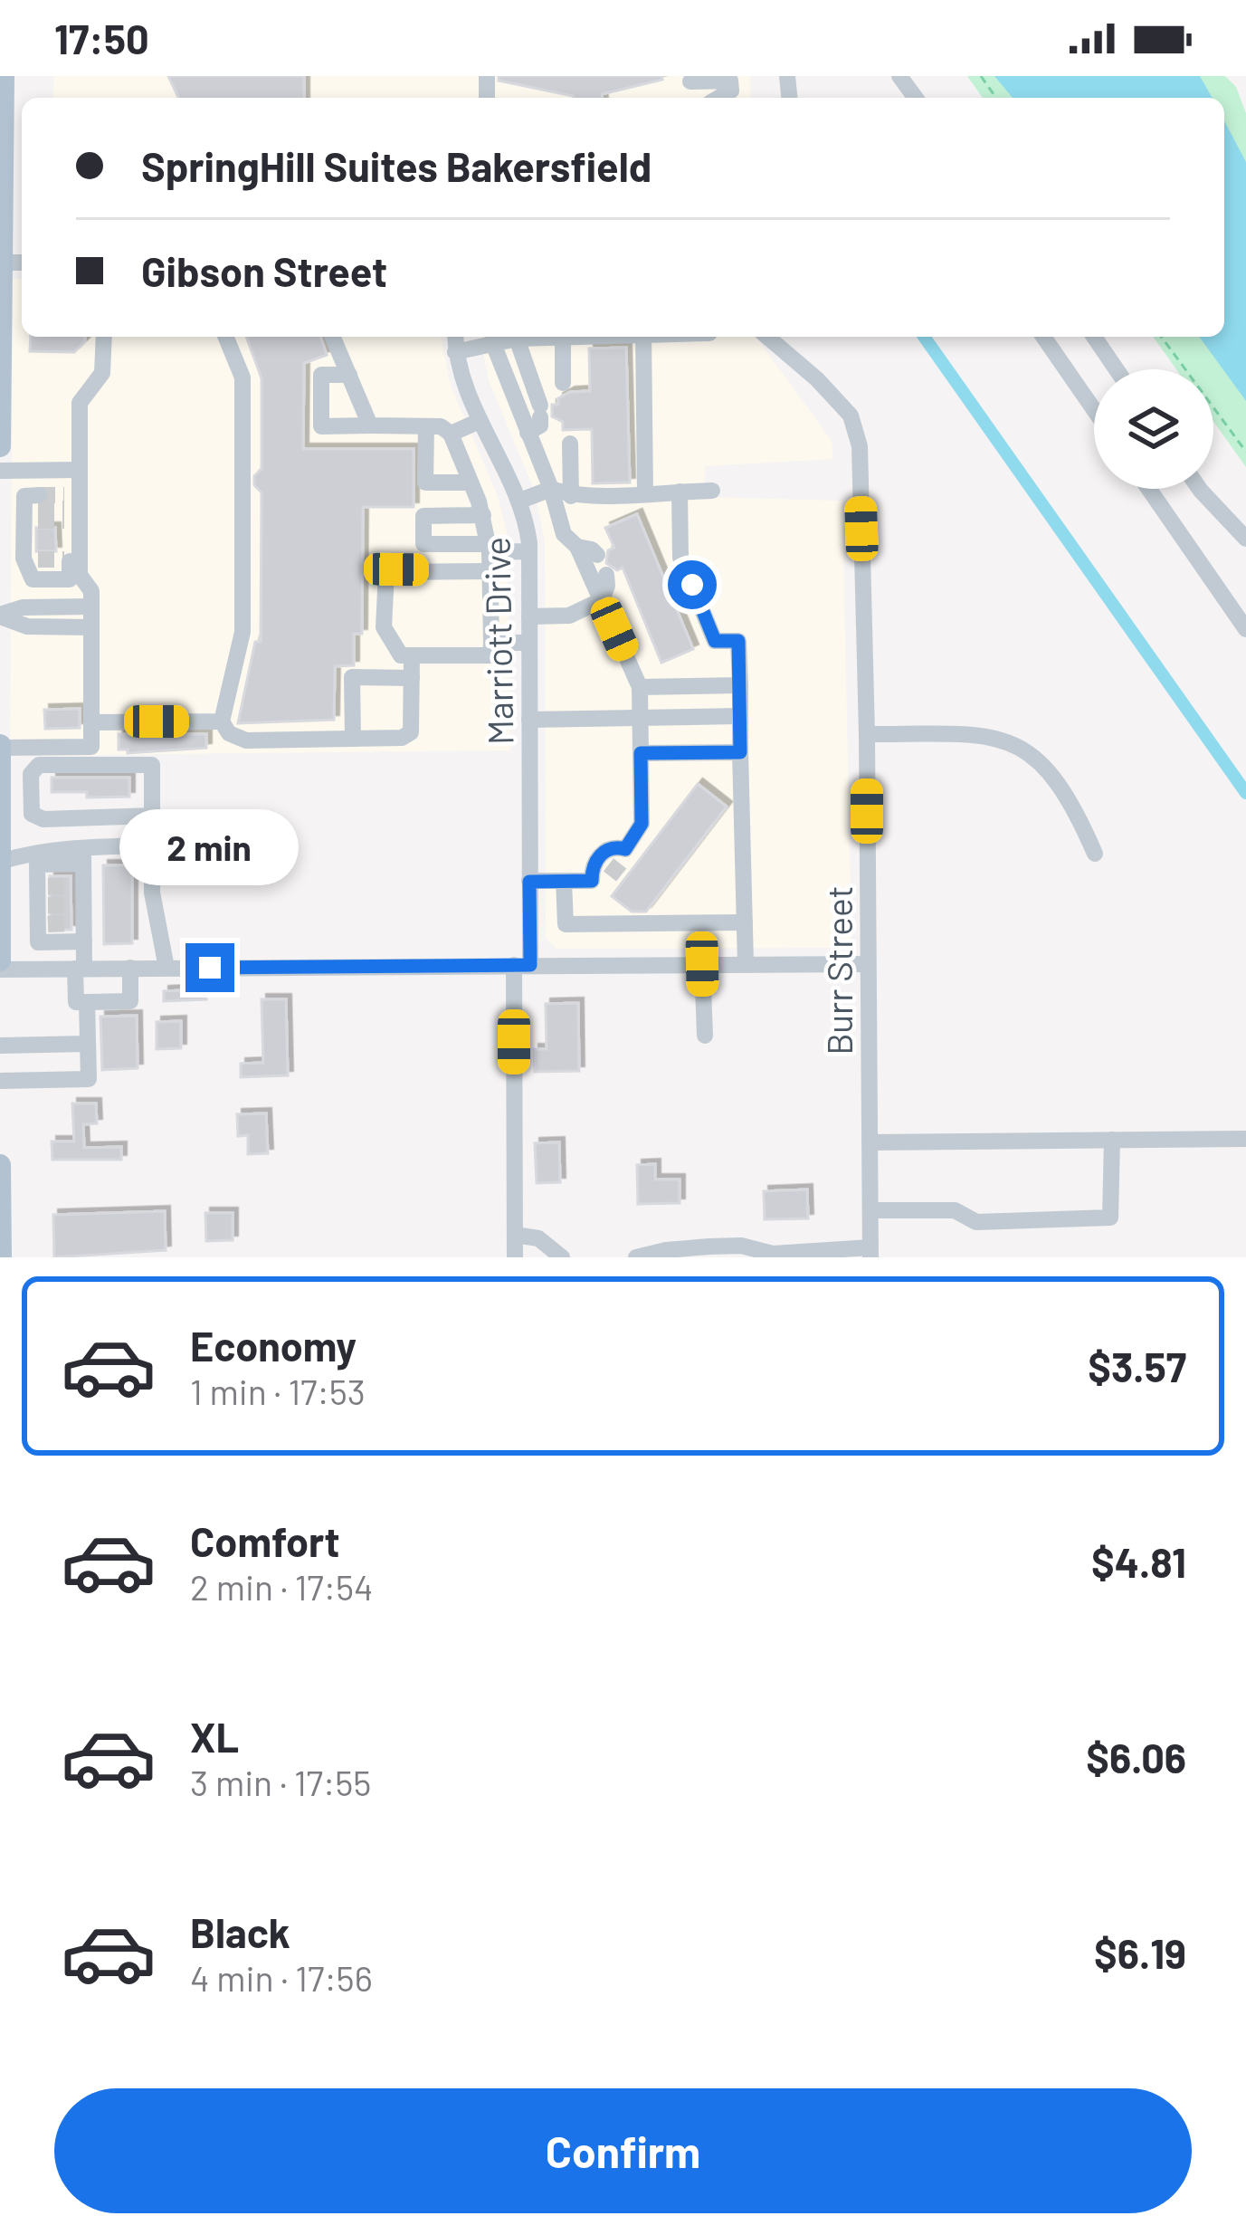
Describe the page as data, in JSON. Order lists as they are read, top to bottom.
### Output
{
  "streets": {
    "street": ["Marriott Drive", "Burr Street"]
  },
  "page": {
    "status": "17:50",
    "banner": ["SpringHill Suites Bakersfield", "Gibson Street"],
    "bubble": "2 min",
    "list": [
      {
        "name": "Economy",
        "note": "1 min · 17:53",
        "value": "$3.57"
      },
      {
        "name": "Comfort",
        "note": "2 min · 17:54",
        "value": "$4.81"
      },
      {
        "name": "XL",
        "note": "3 min · 17:55",
        "value": "$6.06"
      },
      {
        "name": "Black",
        "note": "4 min · 17:56",
        "value": "$6.19"
      }
    ],
    "buttons": "Confirm"
  }
}
